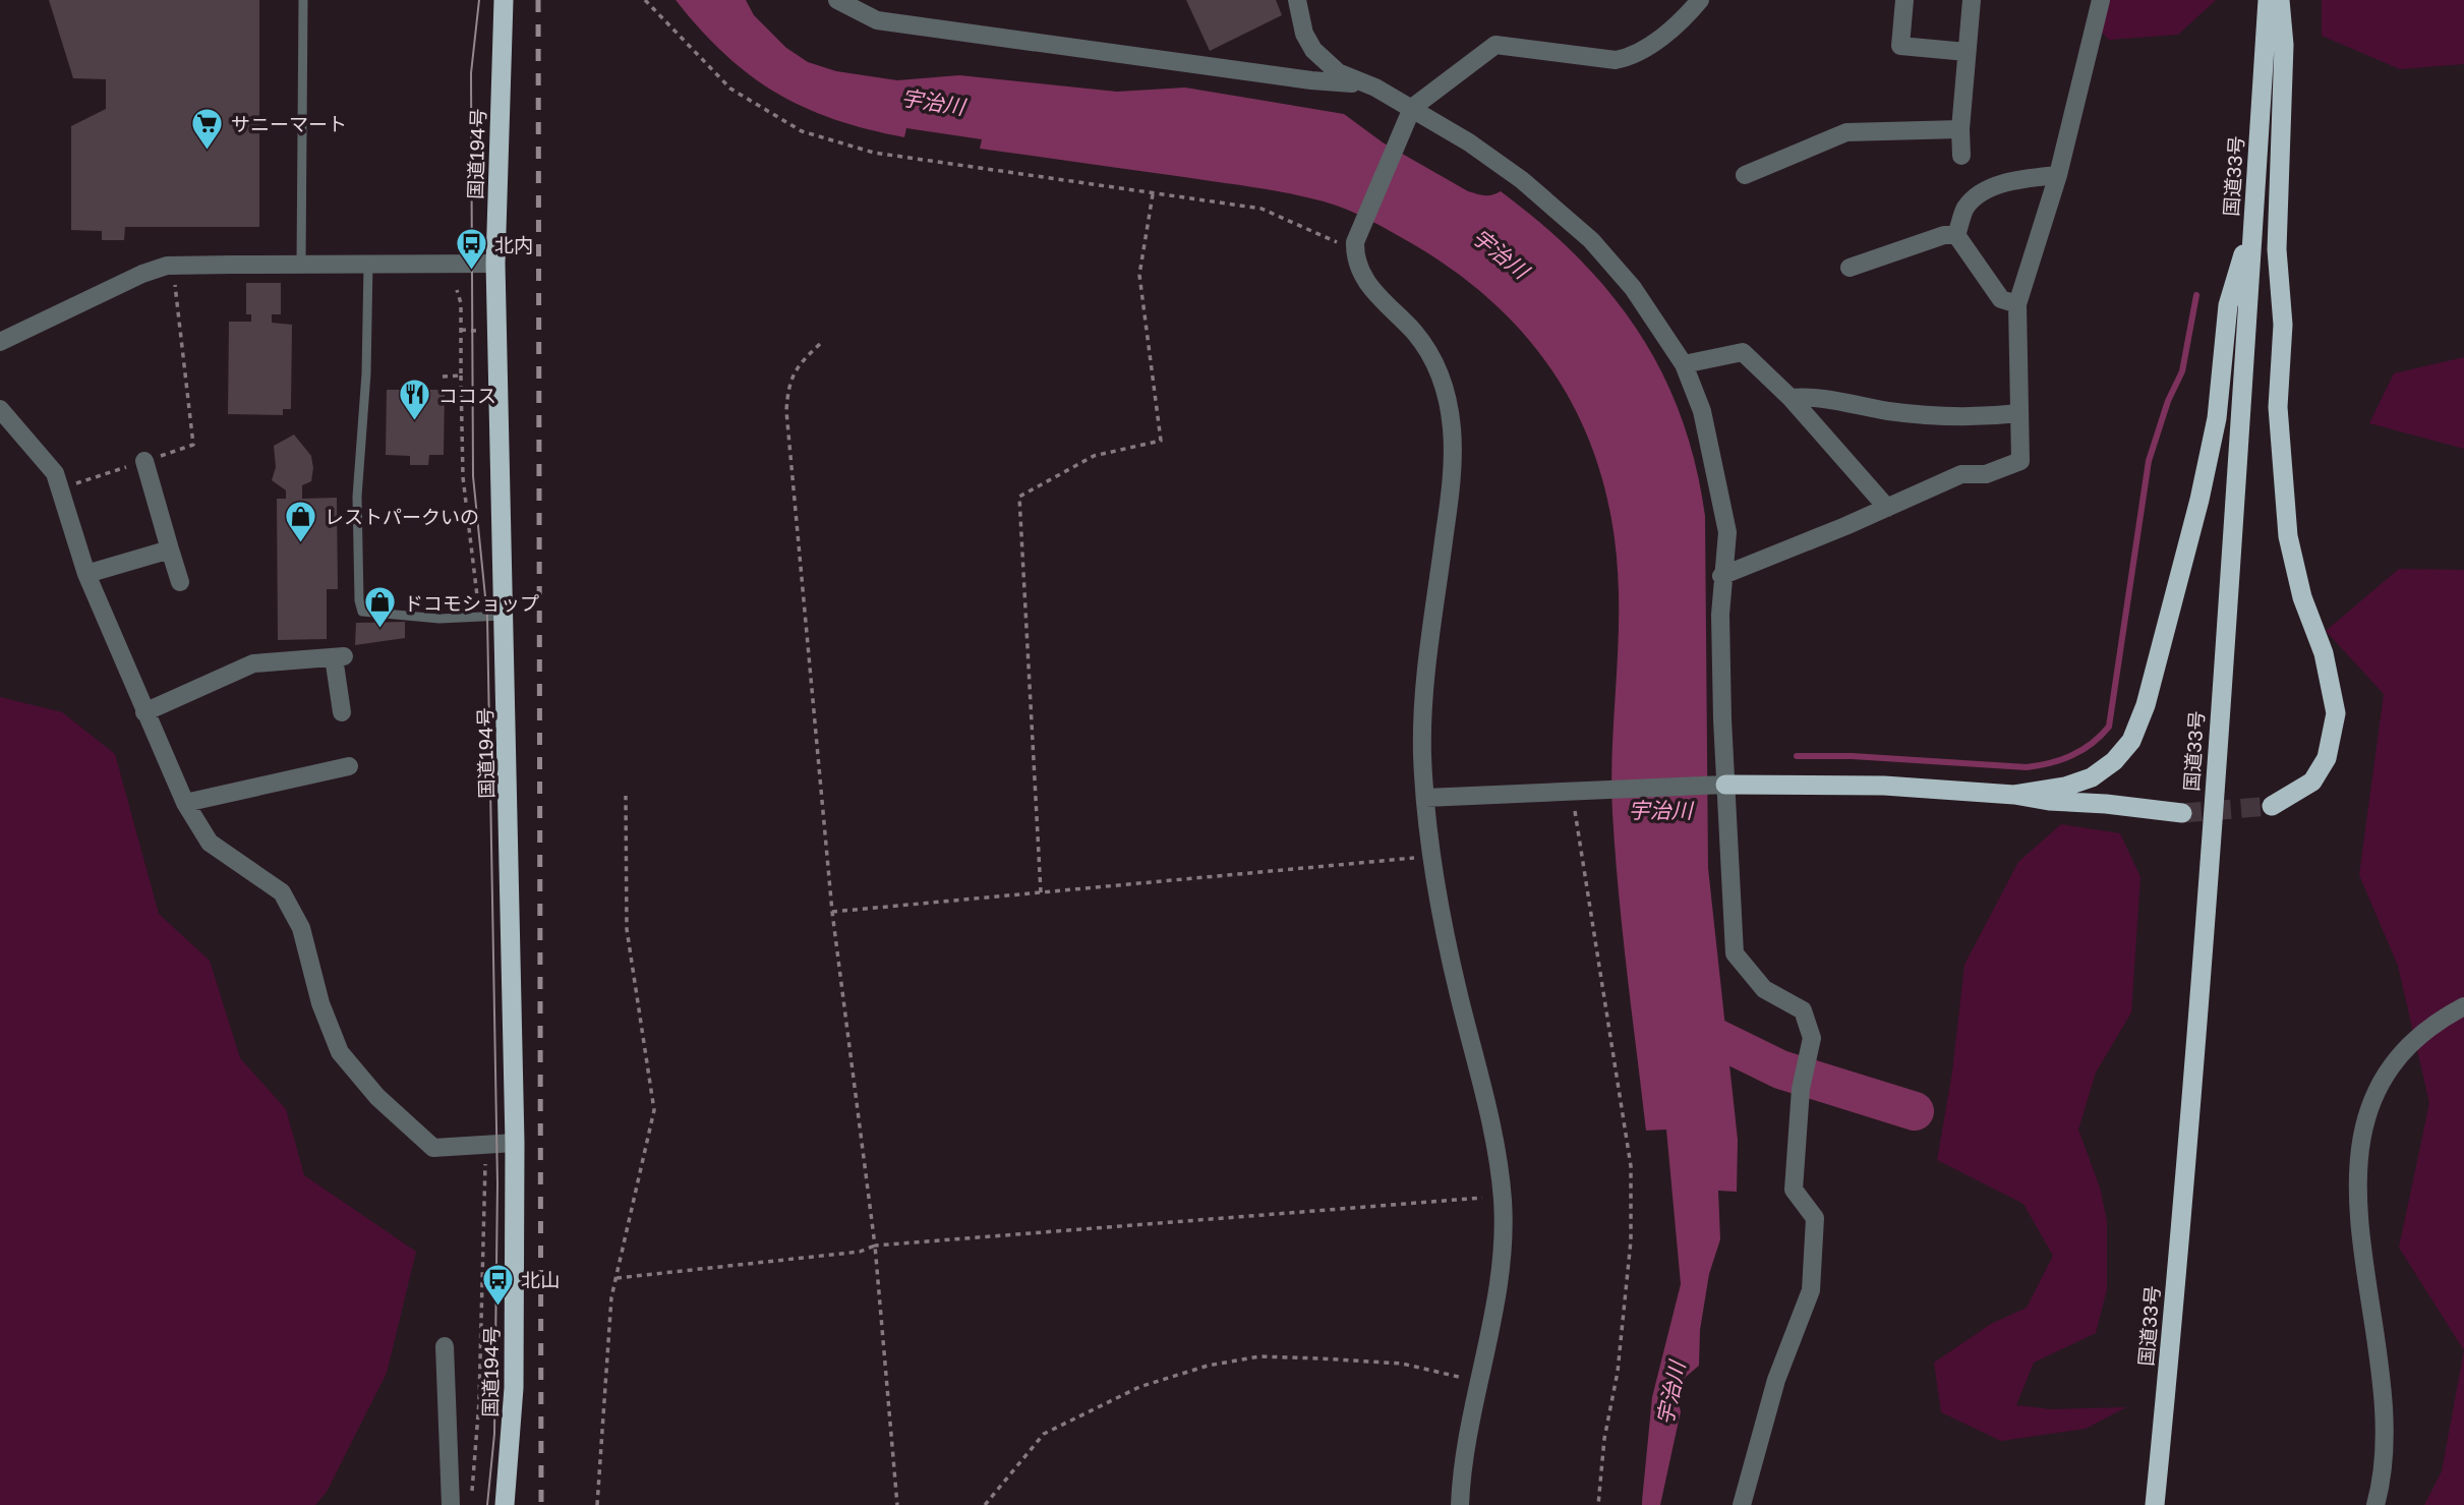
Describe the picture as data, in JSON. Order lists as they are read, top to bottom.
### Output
{
  "streets": {
    "highway": ["国道194号", "国道33号"]
  },
  "water": ["宇治川"],
  "places": {
    "supermarket": ["サニーマート"],
    "bus stop": ["北内", "北山"],
    "restaurant": ["ココス"],
    "shop": ["レストパークいの", "ドコモショップ"]
  }
}
